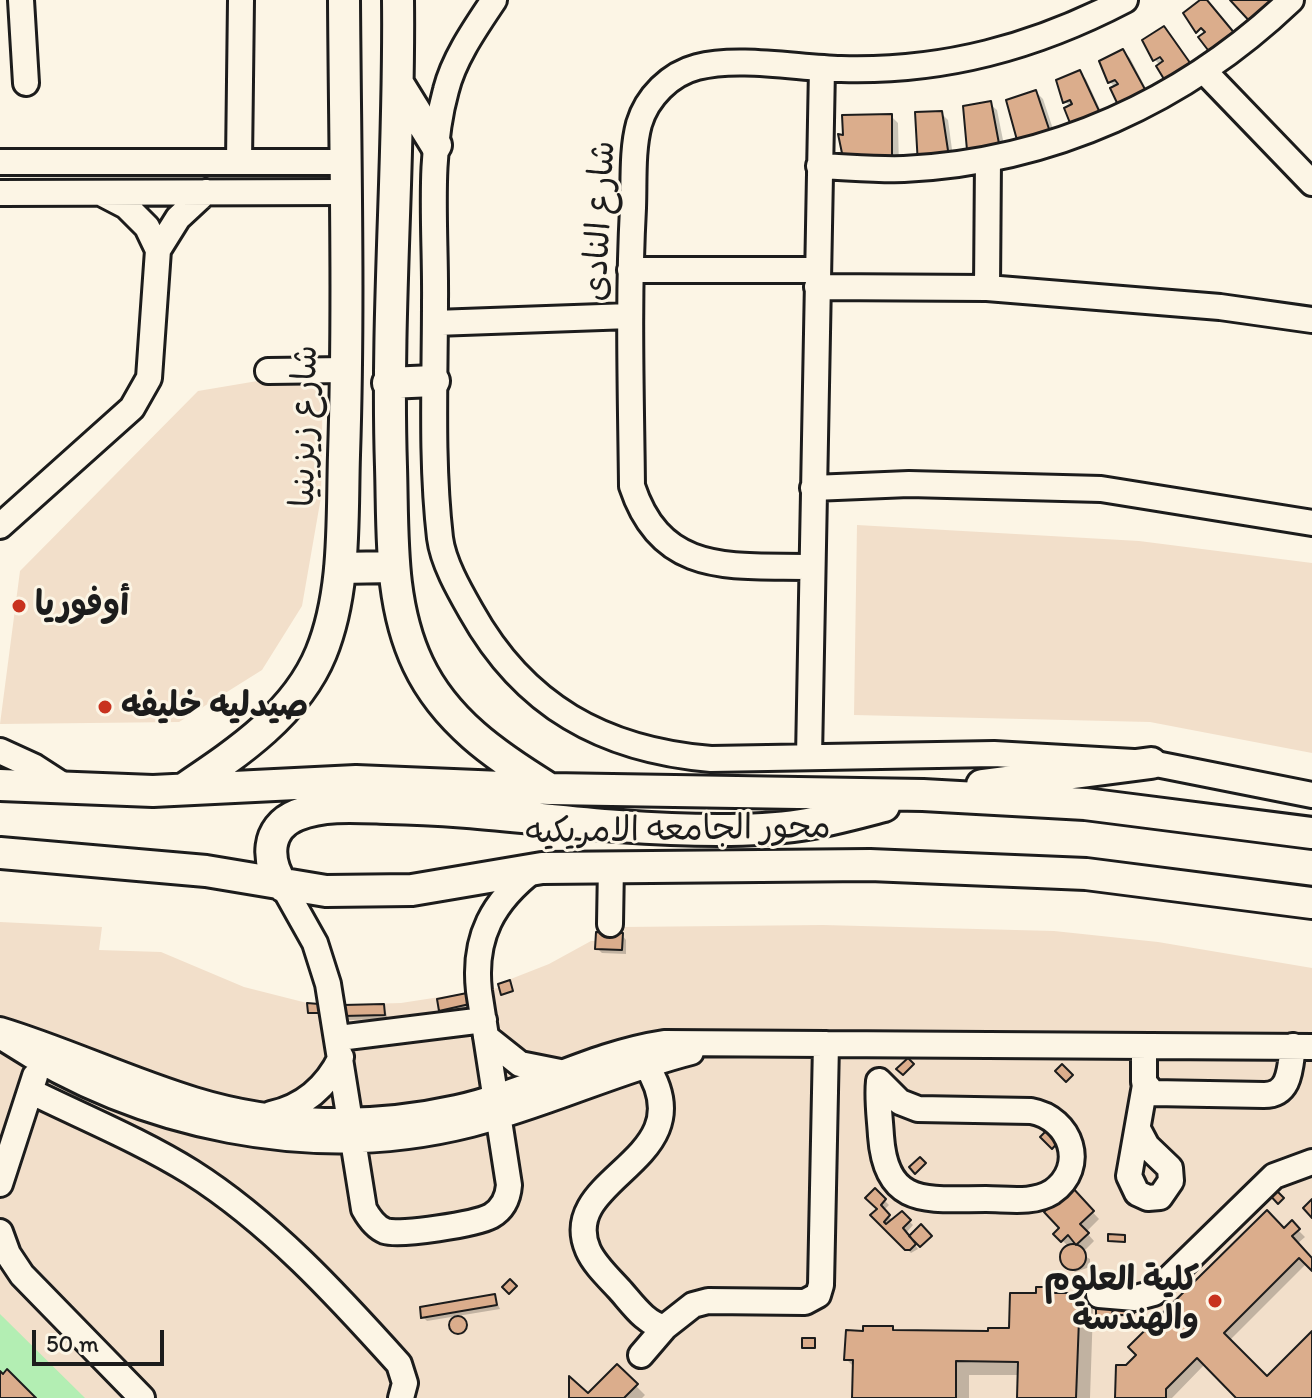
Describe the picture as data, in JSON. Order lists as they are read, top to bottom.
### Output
{
  "streets": {
    "main road": ["شارع زيزينيا", "محور الجامعه الامريكيه"],
    "street": ["شارع النادى"]
  },
  "crossings": [
    ["شارع زيزينيا", "محور الجامعه الامريكيه"]
  ],
  "places": ["أوفوريا", "صيدليه خليفه", "كلية العلوم والهندسة"],
  "scale_bar": "50 m"
}
